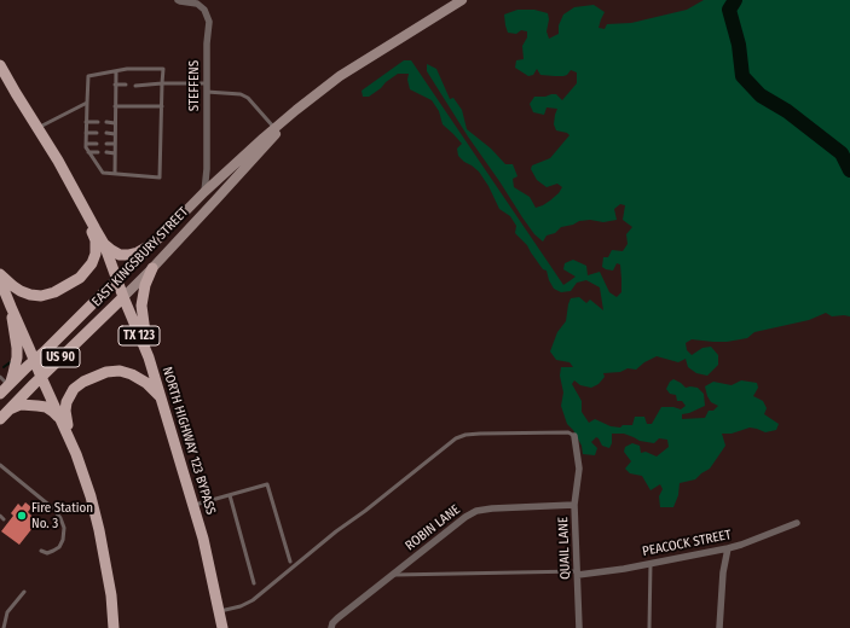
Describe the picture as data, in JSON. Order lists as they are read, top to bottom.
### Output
{
  "streets": {
    "main road": [
      "EAST KINGSBURY STREET",
      "TX 123",
      "US 90",
      "NORTH HIGHWAY 123 BYPASS"
    ],
    "street": [
      "STEFFENS",
      "ROBIN LANE",
      "PEACOCK STREET",
      "QUAIL LANE"
    ]
  },
  "crossings": [
    ["STEFFENS", "EAST KINGSBURY STREET"],
    ["EAST KINGSBURY STREET", "NORTH HIGHWAY 123 BYPASS"],
    ["ROBIN LANE", "QUAIL LANE"],
    ["PEACOCK STREET", "QUAIL LANE"]
  ],
  "places": ["Fire Station No. 3"]
}
